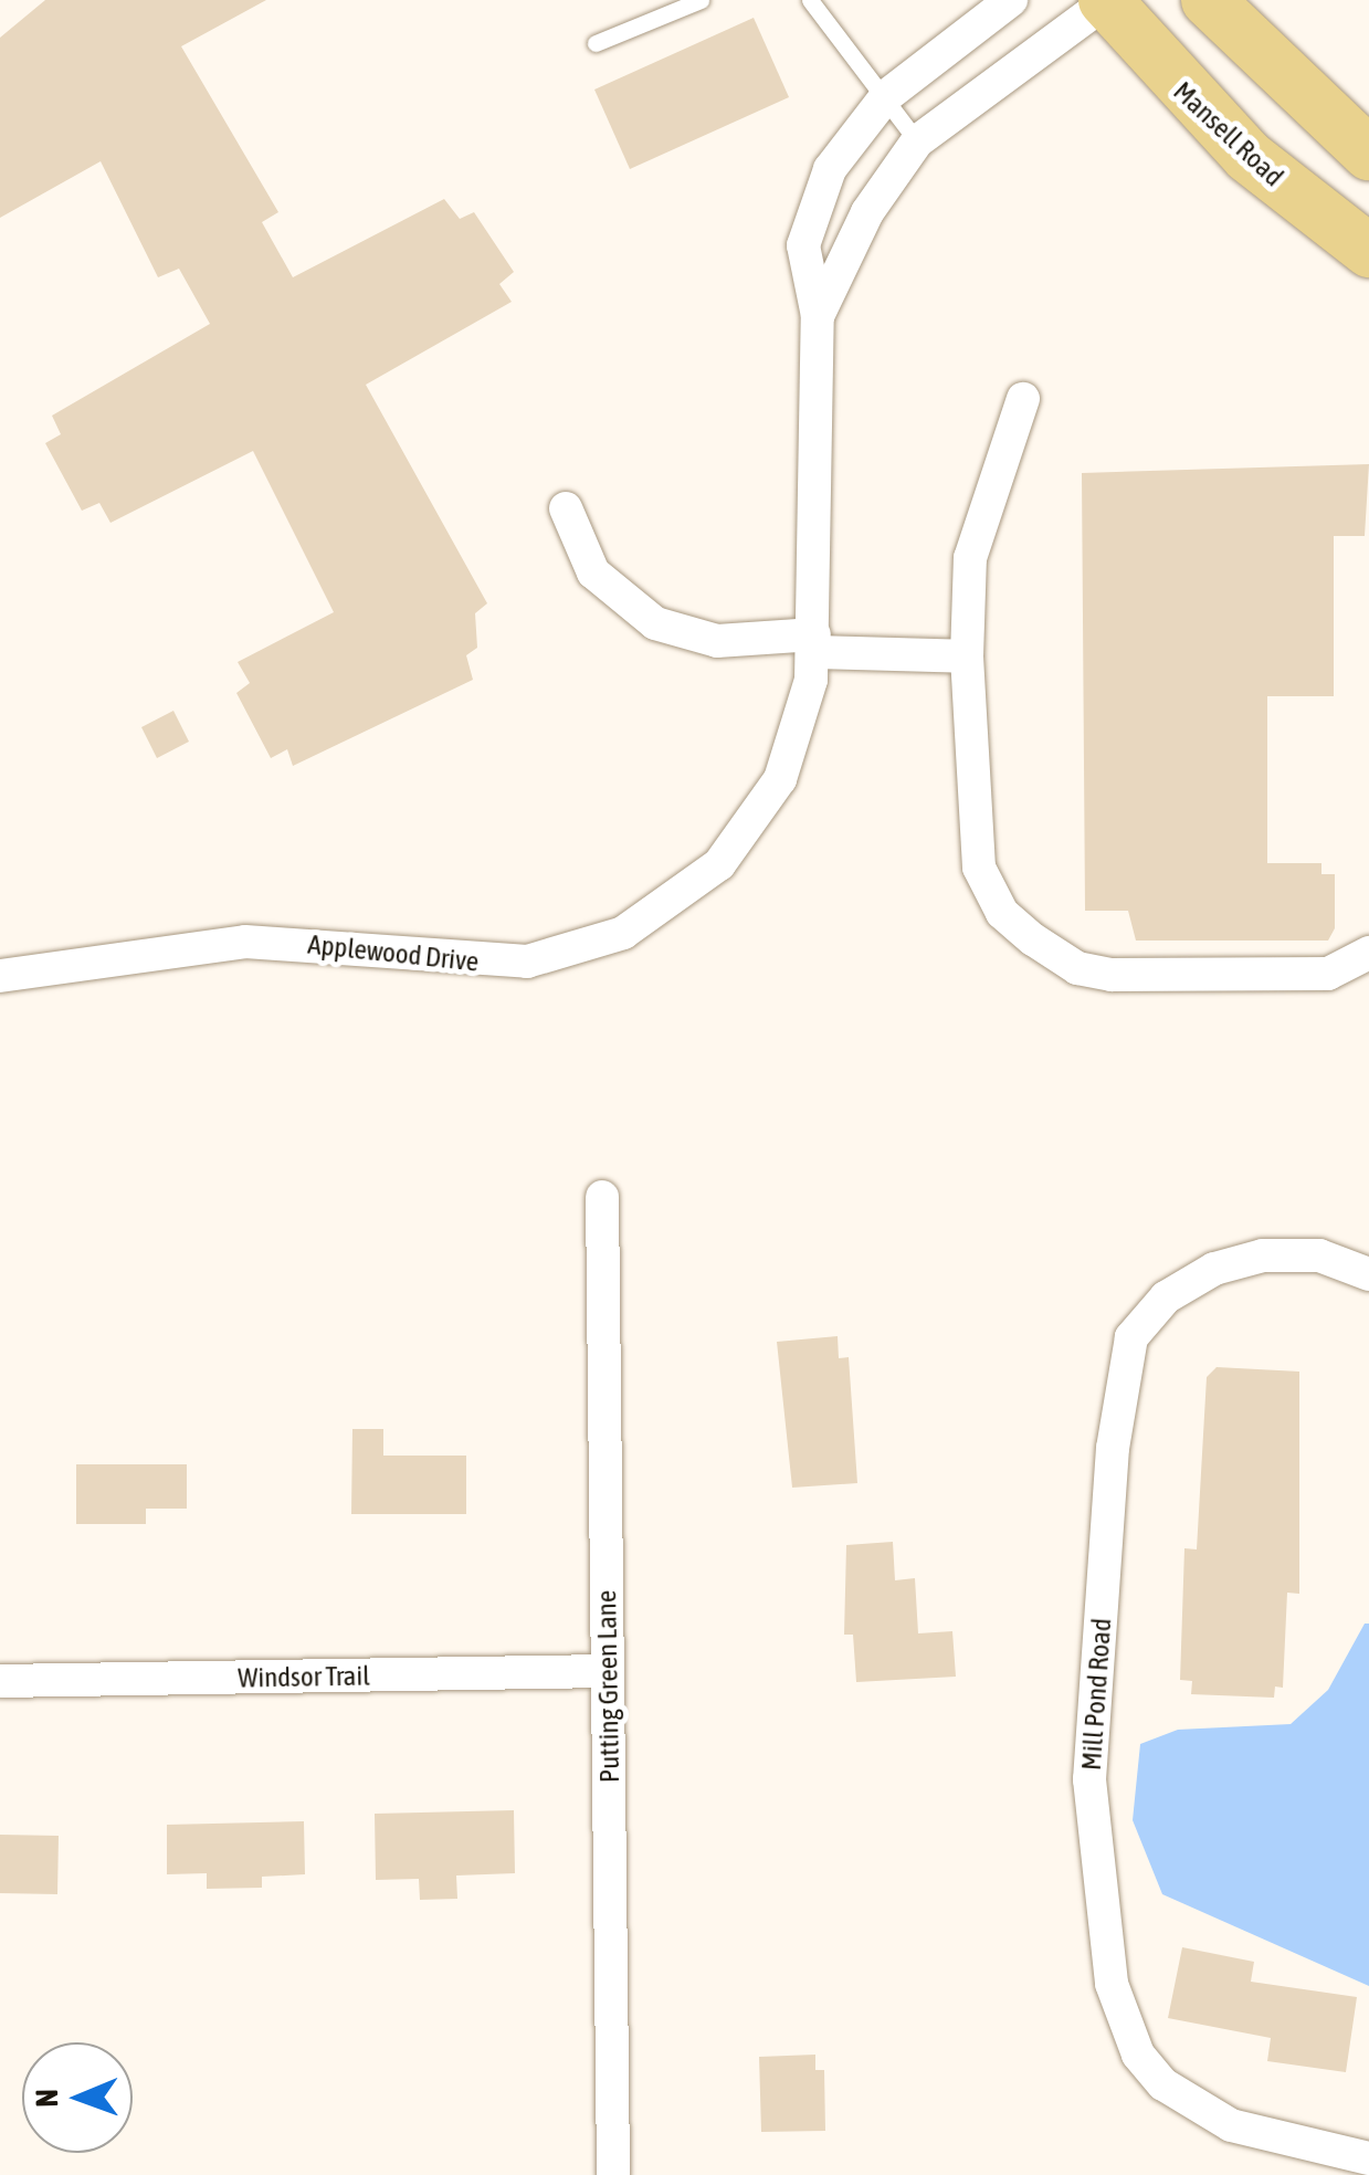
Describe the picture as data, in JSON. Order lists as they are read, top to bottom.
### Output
{
  "streets": {
    "main road": ["Mansell Road"],
    "street": [
      "Applewood Drive",
      "Windsor Trail",
      "Putting Green Lane",
      "Mill Pond Road"
    ]
  },
  "crossings": [
    ["Mansell Road", "Applewood Drive"],
    ["Windsor Trail", "Putting Green Lane"]
  ],
  "north": "left"
}
